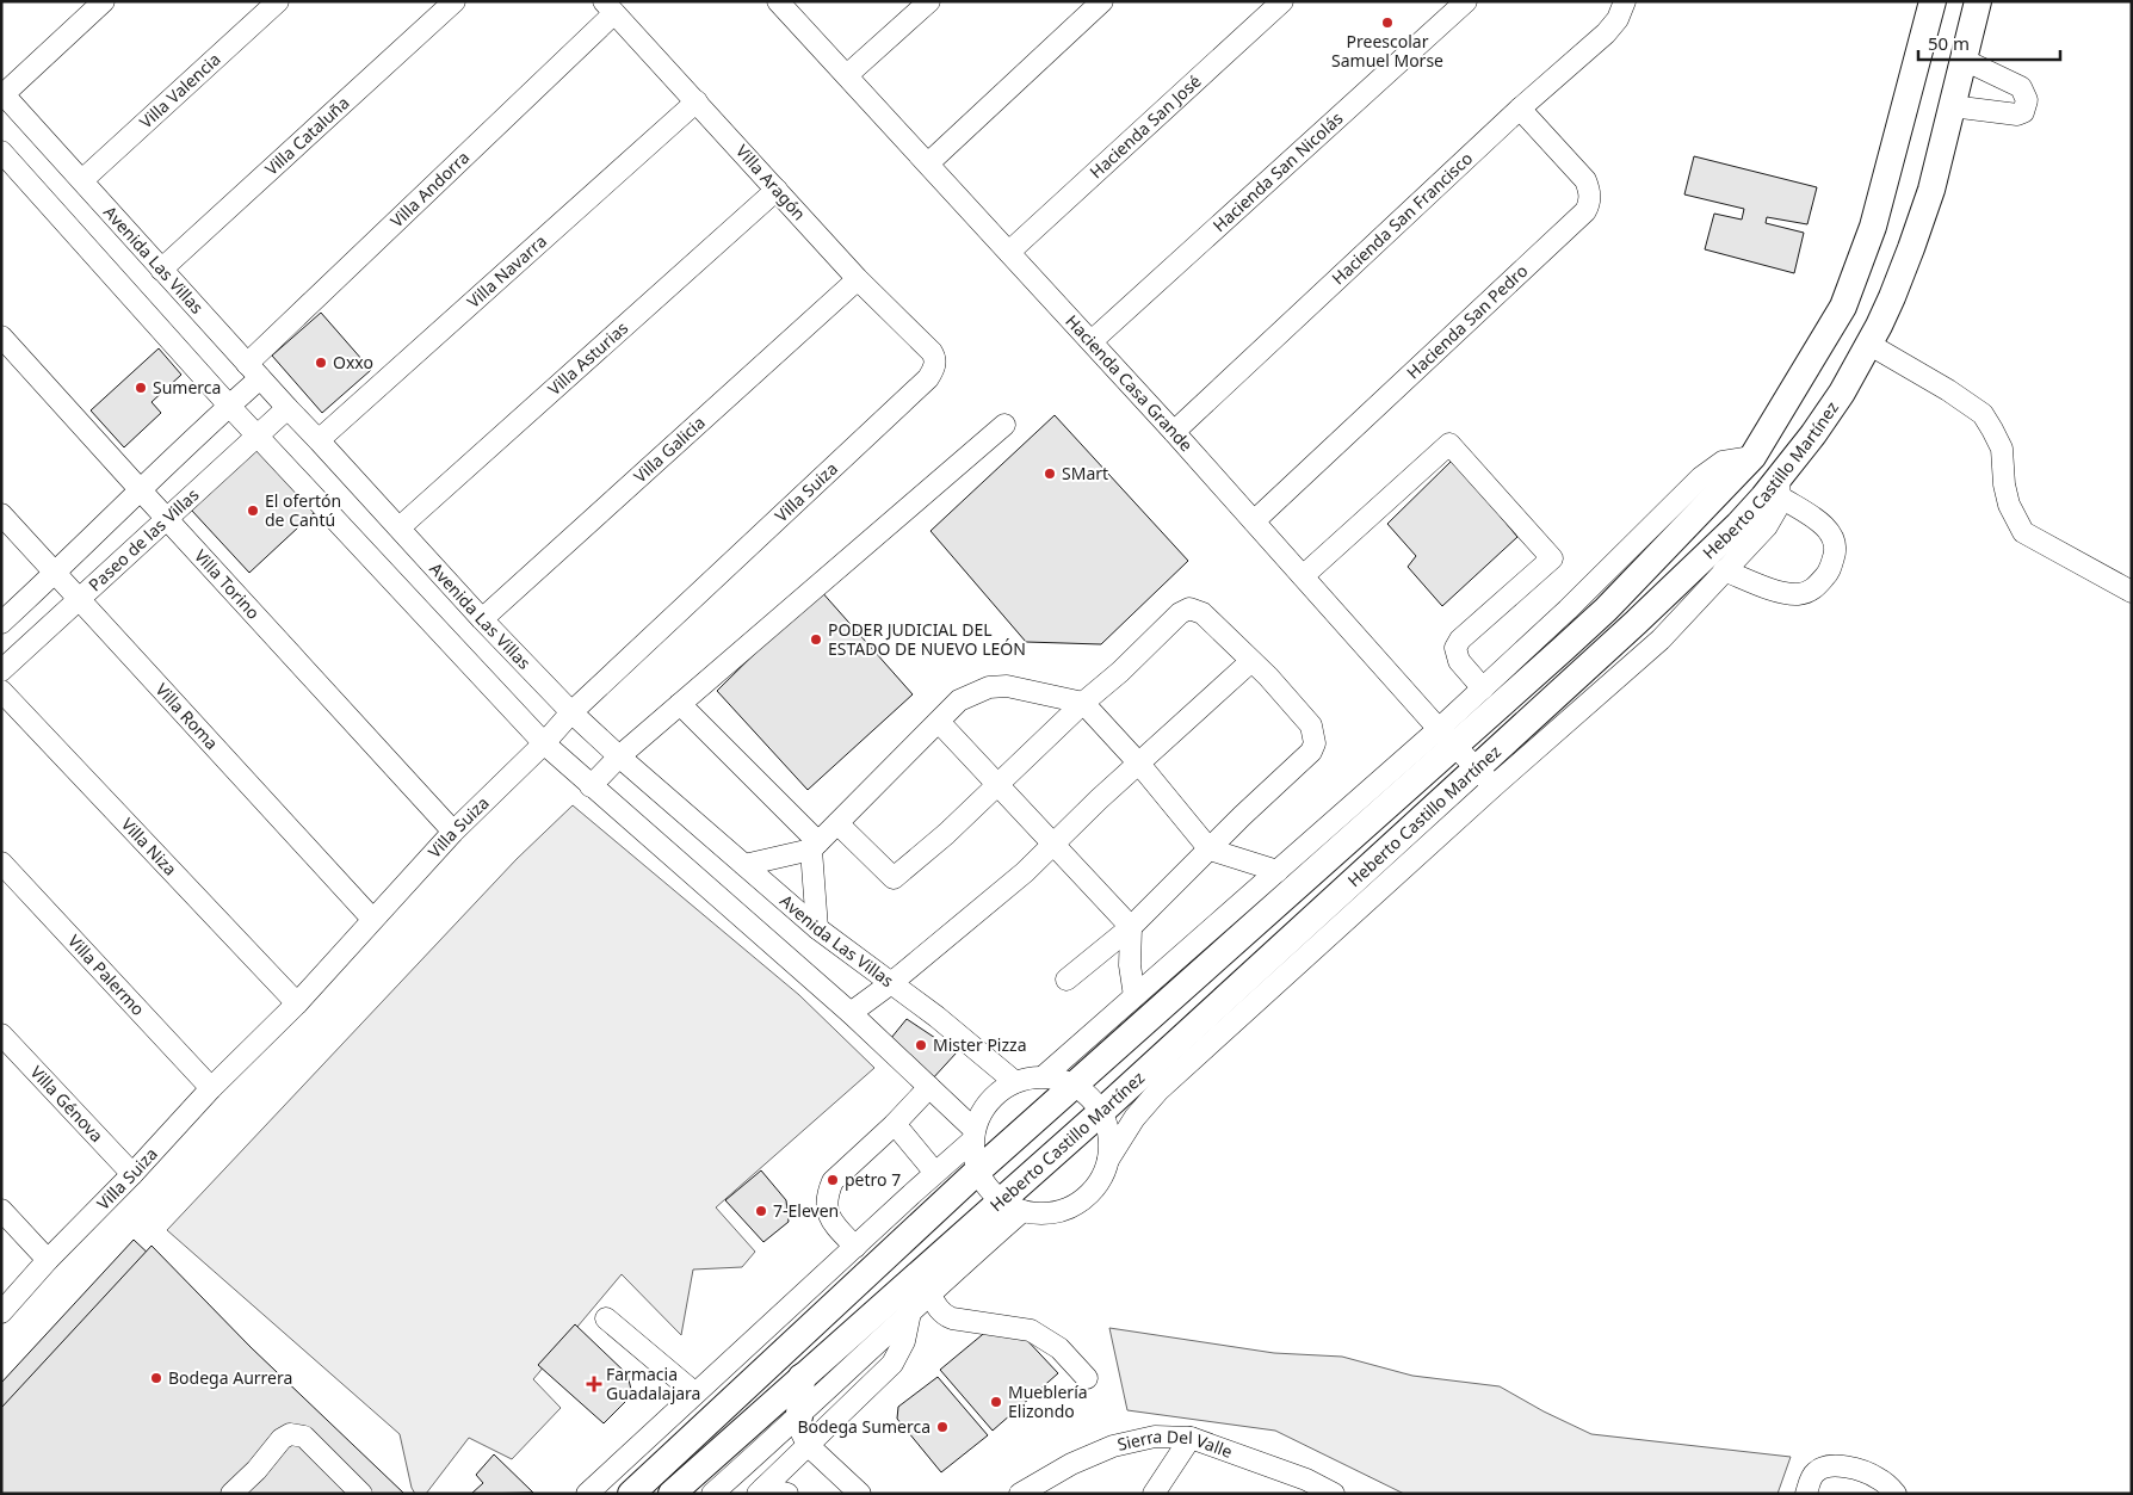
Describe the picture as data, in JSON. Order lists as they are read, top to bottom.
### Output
{
  "streets": {
    "main road": ["Heberto Castillo Martínez"],
    "street": [
      "Villa Valencia",
      "Hacienda San José",
      "Villa Cataluña",
      "Hacienda San Nicolás",
      "Villa Aragón",
      "Villa Andorra",
      "Hacienda San Francisco",
      "Avenida Las Villas",
      "Villa Navarra",
      "Hacienda San Pedro",
      "Villa Asturias",
      "Hacienda Casa Grande",
      "Villa Galicia",
      "Villa Suiza",
      "Paseo de las Villas",
      "Villa Torino",
      "Villa Roma",
      "Villa Niza",
      "Villa Palermo",
      "Villa Génova",
      "Sierra Del Valle"
    ]
  },
  "crossings": [
    ["Villa Valencia", "Avenida Las Villas"],
    ["Hacienda San José", "Hacienda Casa Grande"],
    ["Villa Cataluña", "Avenida Las Villas"],
    ["Hacienda San Nicolás", "Hacienda Casa Grande"],
    ["Villa Aragón", "Villa Andorra"],
    ["Villa Aragón", "Villa Navarra"],
    ["Villa Aragón", "Villa Asturias"],
    ["Villa Aragón", "Villa Galicia"],
    ["Villa Aragón", "Villa Suiza"],
    ["Villa Andorra", "Avenida Las Villas"],
    ["Hacienda San Francisco", "Hacienda San Pedro"],
    ["Hacienda San Francisco", "Hacienda Casa Grande"],
    ["Avenida Las Villas", "Villa Navarra"],
    ["Avenida Las Villas", "Villa Asturias"],
    ["Avenida Las Villas", "Villa Galicia"],
    ["Avenida Las Villas", "Villa Suiza"],
    ["Avenida Las Villas", "Paseo de las Villas"],
    ["Hacienda San Pedro", "Hacienda Casa Grande"],
    ["Hacienda Casa Grande", "Heberto Castillo Martínez"],
    ["Villa Suiza", "Villa Torino"],
    ["Villa Suiza", "Villa Roma"],
    ["Villa Suiza", "Villa Niza"],
    ["Villa Suiza", "Villa Palermo"],
    ["Villa Suiza", "Villa Génova"],
    ["Paseo de las Villas", "Villa Torino"],
    ["Paseo de las Villas", "Villa Roma"]
  ],
  "places": {
    "other": [
      "Preescolar Samuel Morse",
      "Oxxo",
      "Sumerca",
      "SMart",
      "El ofertón de Cantú",
      "PODER JUDICIAL DEL ESTADO DE NUEVO LEÓN",
      "Mister Pizza",
      "petro 7",
      "7-Eleven",
      "Bodega Aurrera",
      "Mueblería Elizondo",
      "Bodega Sumerca"
    ],
    "health": ["Farmacia Guadalajara"]
  },
  "scale_bar": "50 m"
}
